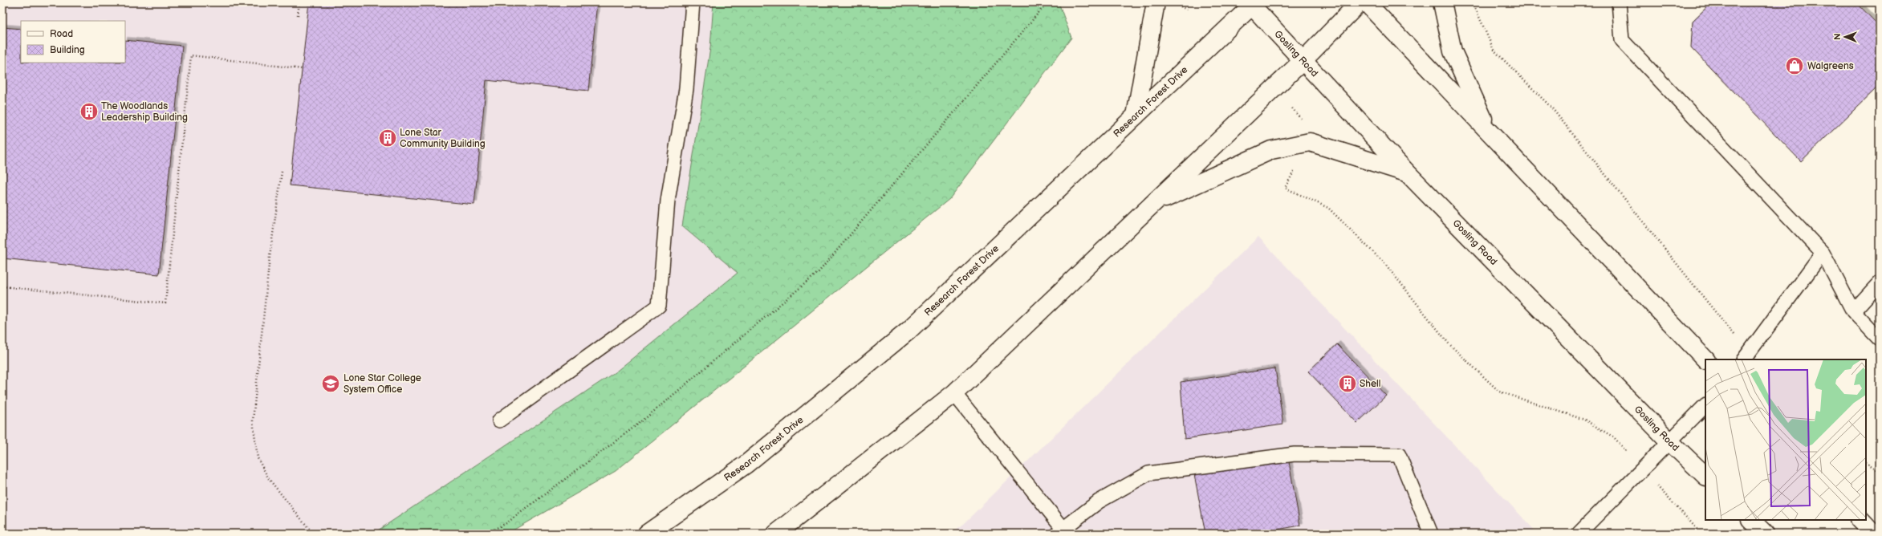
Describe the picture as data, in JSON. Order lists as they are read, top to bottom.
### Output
{
  "streets": {
    "main road": ["Gosling Road", "Research Forest Drive"]
  },
  "crossings": [
    ["Gosling Road", "Research Forest Drive"]
  ],
  "places": {
    "shop": ["Walgreens"],
    "building": ["The Woodlands Leadership Building", "Lone Star Community Building", "Shell"],
    "school or university": ["Lone Star College System Office"]
  },
  "legend": ["Road", "Building"],
  "north": "left"
}
